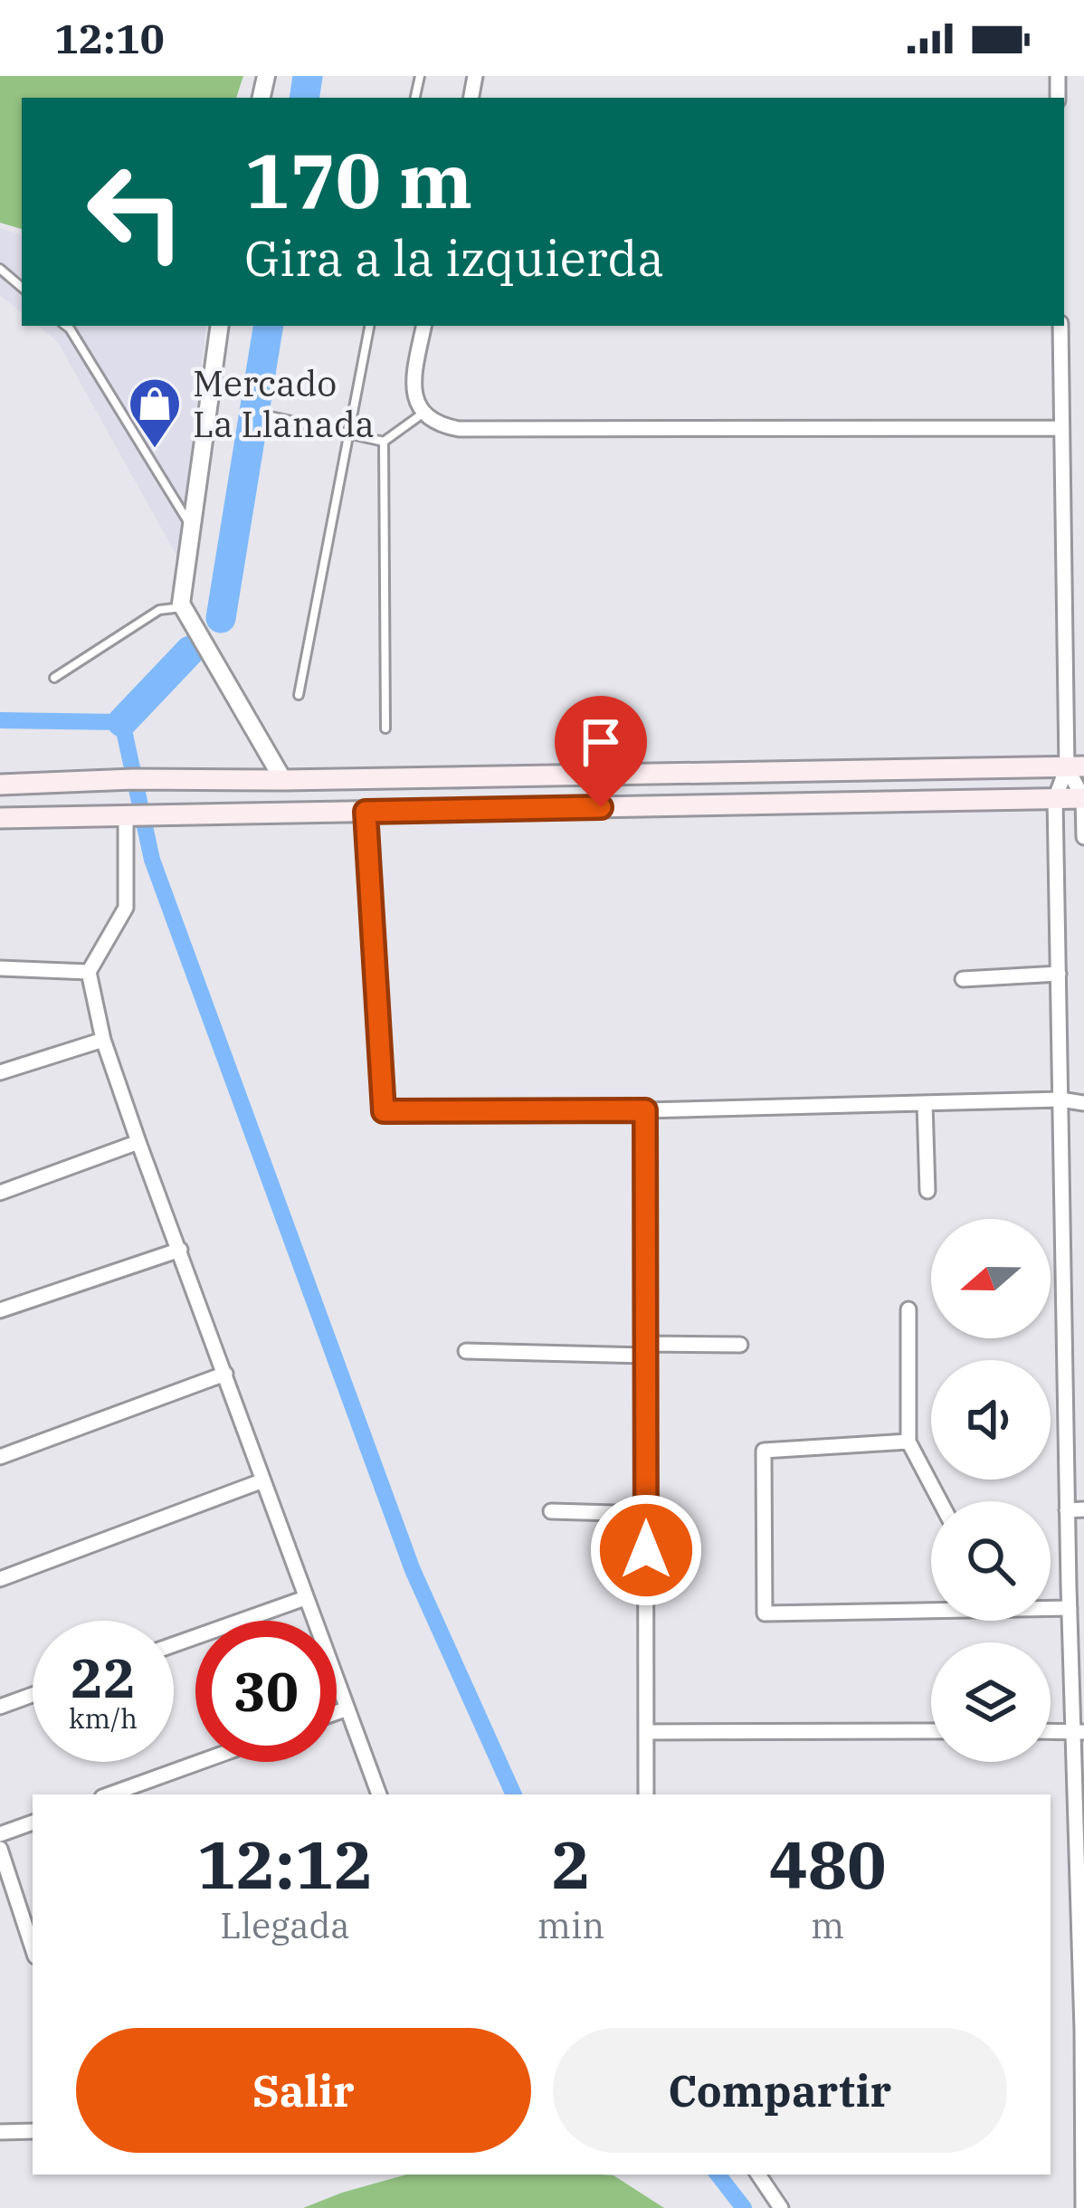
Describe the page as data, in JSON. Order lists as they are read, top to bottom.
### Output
{
  "places": {
    "shop": ["Mercado La Llanada"]
  },
  "north": "left",
  "page": {
    "status": "12:10",
    "turn": ["170 m", "Gira a la izquierda"],
    "speed": "22 km/h",
    "limit": "30",
    "eta": [
      "12:12",
      "Llegada",
      "2",
      "min",
      "480",
      "m"
    ],
    "buttons": ["Salir", "Compartir"]
  }
}
